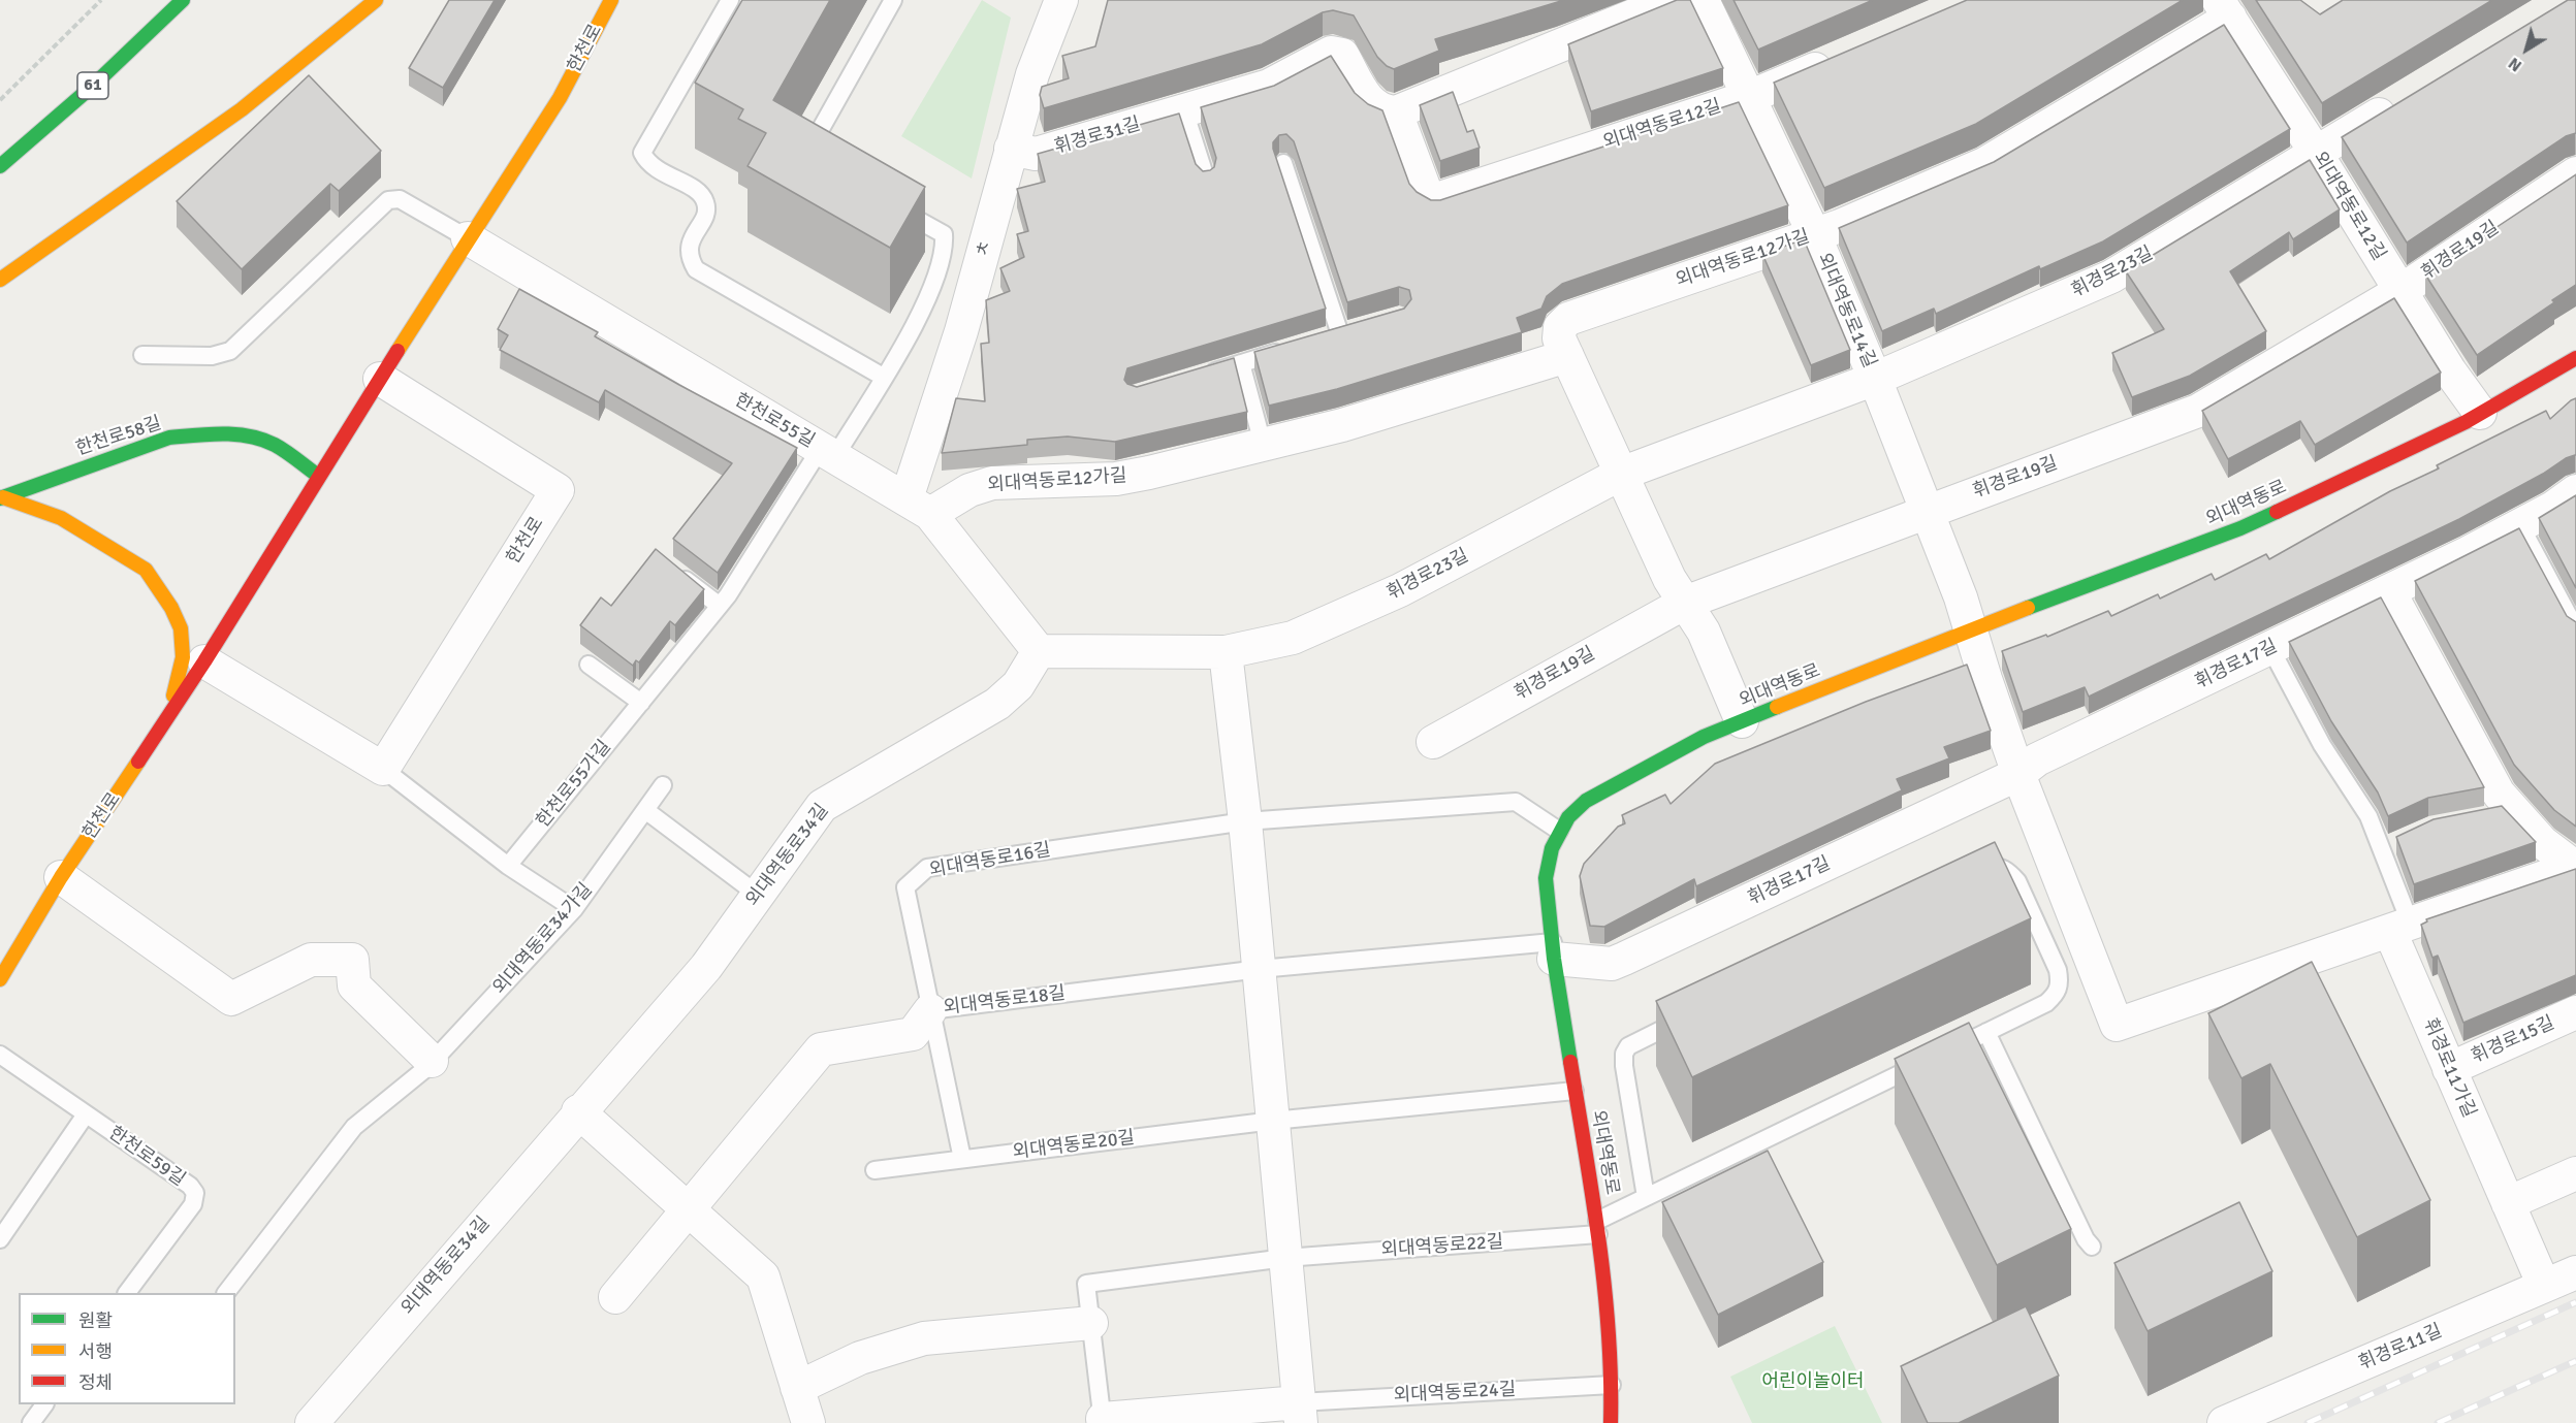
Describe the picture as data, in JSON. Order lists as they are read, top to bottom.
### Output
{
  "streets": {
    "main road": [
      "한천로",
      "61",
      "한천로58길",
      "외대역동로"
    ],
    "street": [
      "외대역동로12길",
      "휘경로31길",
      "ㅊ",
      "휘경로19길",
      "외대역동로12가길",
      "휘경로23길",
      "외대역동로14길",
      "한천로55길",
      "휘경로17길",
      "외대역동로34길",
      "외대역동로18길",
      "휘경로15길",
      "휘경로11가길",
      "휘경로11길",
      "외대역동로24길"
    ],
    "lane": [
      "한천로55가길",
      "외대역동로16길",
      "외대역동로34가길",
      "외대역동로20길",
      "한천로59길",
      "외대역동로22길"
    ]
  },
  "crossings": [
    ["한천로", "한천로55길"],
    ["한천로", "한천로58길"],
    ["외대역동로12길", "휘경로31길"],
    ["외대역동로12길", "휘경로19길"],
    ["외대역동로12길", "외대역동로12가길"],
    ["외대역동로12길", "휘경로23길"],
    ["외대역동로12길", "외대역동로14길"],
    ["외대역동로12길", "외대역동로"],
    ["휘경로31길", "ㅊ"],
    ["ㅊ", "외대역동로12가길"],
    ["ㅊ", "한천로55길"],
    ["휘경로19길", "외대역동로14길"],
    ["외대역동로12가길", "외대역동로14길"],
    ["외대역동로12가길", "한천로55길"],
    ["휘경로23길", "외대역동로14길"],
    ["휘경로23길", "한천로55길"],
    ["휘경로23길", "외대역동로34길"],
    ["외대역동로14길", "외대역동로"],
    ["외대역동로14길", "휘경로17길"],
    ["한천로55길", "한천로55가길"],
    ["한천로55길", "외대역동로34길"],
    ["외대역동로", "휘경로17길"],
    ["외대역동로", "외대역동로16길"],
    ["외대역동로", "외대역동로18길"],
    ["외대역동로", "외대역동로20길"],
    ["외대역동로", "외대역동로22길"],
    ["외대역동로", "외대역동로24길"],
    ["휘경로17길", "외대역동로18길"],
    ["휘경로17길", "휘경로11가길"],
    ["외대역동로16길", "외대역동로18길"],
    ["외대역동로16길", "외대역동로20길"],
    ["휘경로15길", "휘경로11가길"],
    ["휘경로11가길", "휘경로11길"],
    ["외대역동로22길", "외대역동로24길"]
  ],
  "parks": ["어린이놀이터"],
  "legend": ["원활", "서행", "정체"],
  "north": "bottom left"
}
